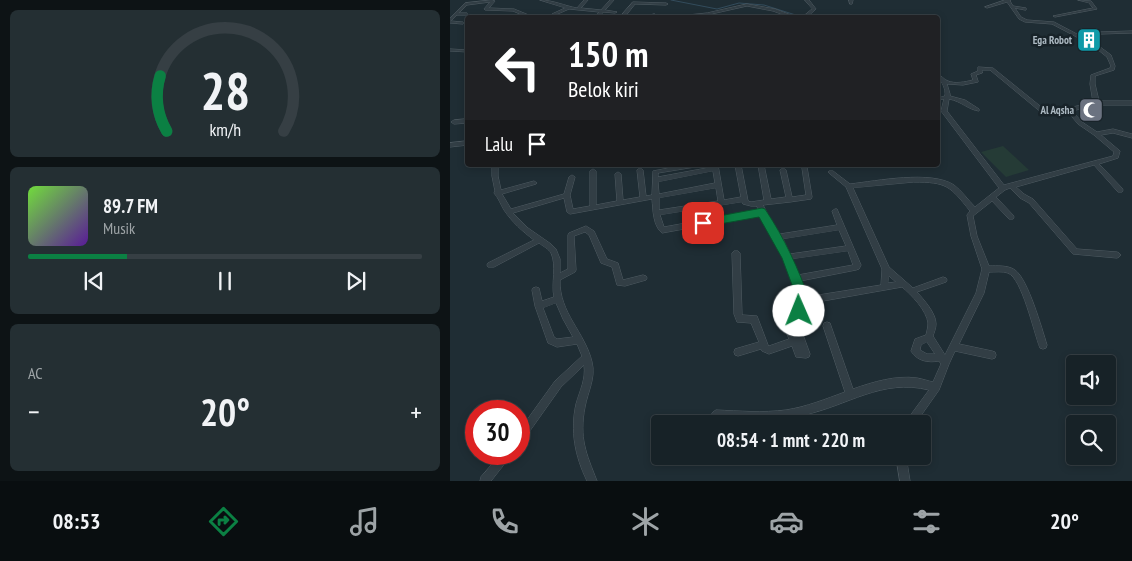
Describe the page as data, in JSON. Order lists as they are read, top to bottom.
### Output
{
  "places": {
    "building": ["Ega Robot"],
    "mosque": ["Al Aqsha"]
  },
  "page": {
    "turn": ["150 m", "Belok kiri"],
    "then": "Lalu",
    "song": ["89.7 FM", "Musik"],
    "tile": "AC",
    "heat": ["−", "20°", "+"],
    "limit": "30",
    "trip": "08:54 · 1 mnt · 220 m",
    "tabs": ["08:53", "20°"],
    "gauge": ["28", "km/h"]
  }
}
